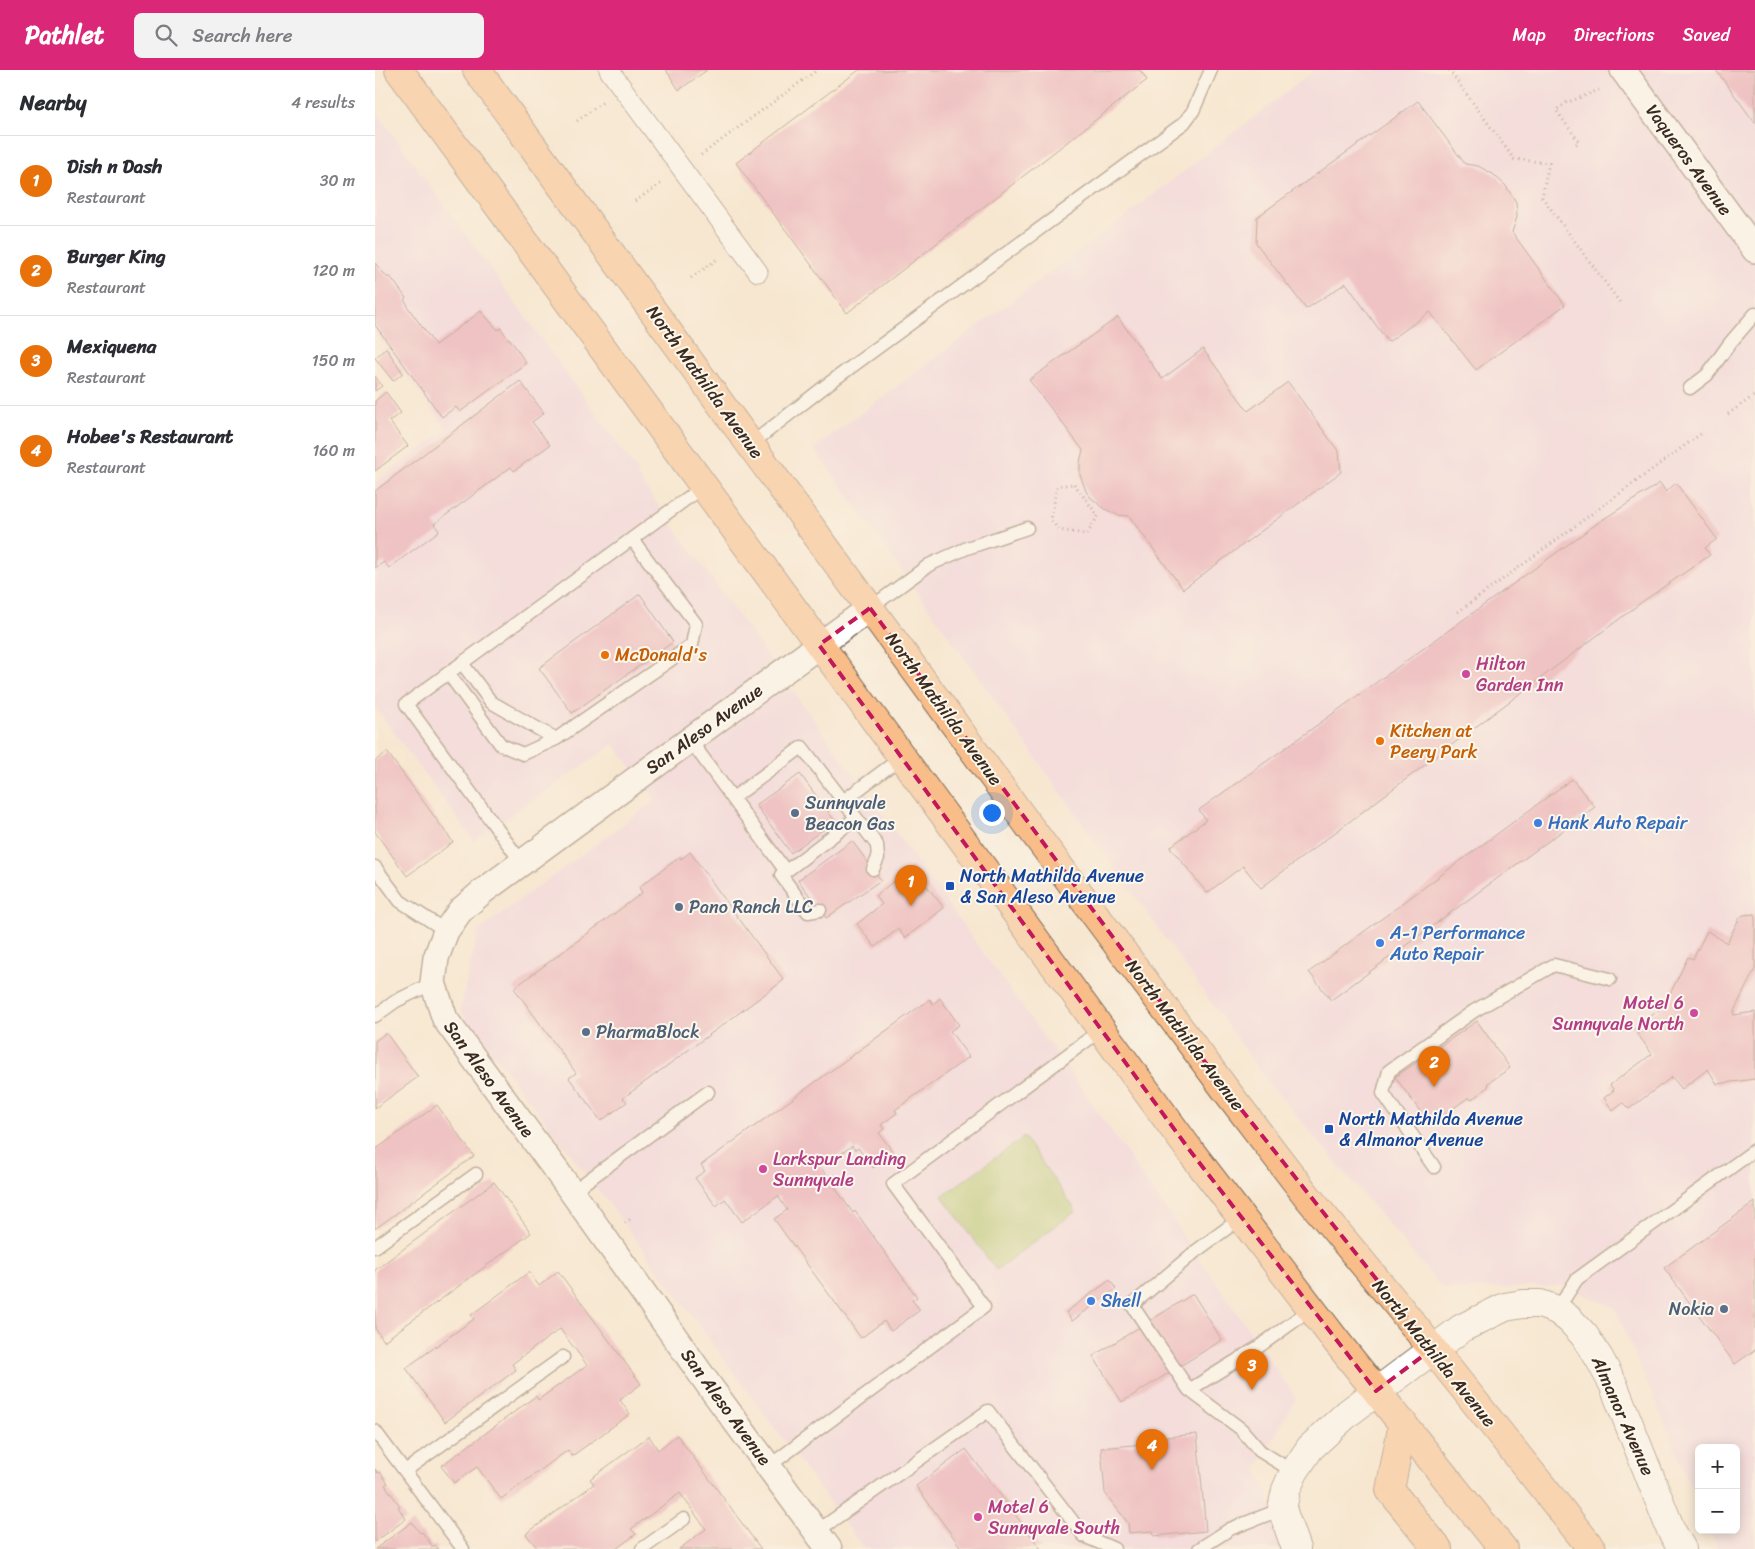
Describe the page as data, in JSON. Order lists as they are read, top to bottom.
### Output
{
  "streets": {
    "main road": ["North Mathilda Avenue"],
    "street": ["Vaqueros Avenue", "San Aleso Avenue", "Almanor Avenue"]
  },
  "crossings": [
    ["North Mathilda Avenue", "San Aleso Avenue"],
    ["North Mathilda Avenue", "Almanor Avenue"]
  ],
  "places": {
    "other": [
      "McDonald's",
      "Hilton Garden Inn",
      "Kitchen at Peery Park",
      "Sunnyvale Beacon Gas",
      "Hank Auto Repair",
      "Pano Ranch LLC",
      "A-1 Performance Auto Repair",
      "Motel 6 Sunnyvale North",
      "PharmaBlock",
      "Larkspur Landing Sunnyvale",
      "Shell",
      "Nokia",
      "Motel 6 Sunnyvale South"
    ],
    "transit": ["North Mathilda Avenue & San Aleso Avenue", "North Mathilda Avenue & Almanor Avenue"]
  },
  "page": {
    "header": "Pathlet",
    "search": "Search here",
    "nav": ["Map", "Directions", "Saved"],
    "heading": ["Nearby", "4 results"],
    "list": [
      {
        "mark": "1",
        "name": "Dish n Dash",
        "note": "Restaurant",
        "value": "30 m"
      },
      {
        "mark": "2",
        "name": "Burger King",
        "note": "Restaurant",
        "value": "120 m"
      },
      {
        "mark": "3",
        "name": "Mexiquena",
        "note": "Restaurant",
        "value": "150 m"
      },
      {
        "mark": "4",
        "name": "Hobee's Restaurant",
        "note": "Restaurant",
        "value": "160 m"
      }
    ],
    "pins": [
      "1",
      "2",
      "3",
      "4"
    ],
    "map_buttons": ["+", "−"]
  }
}
